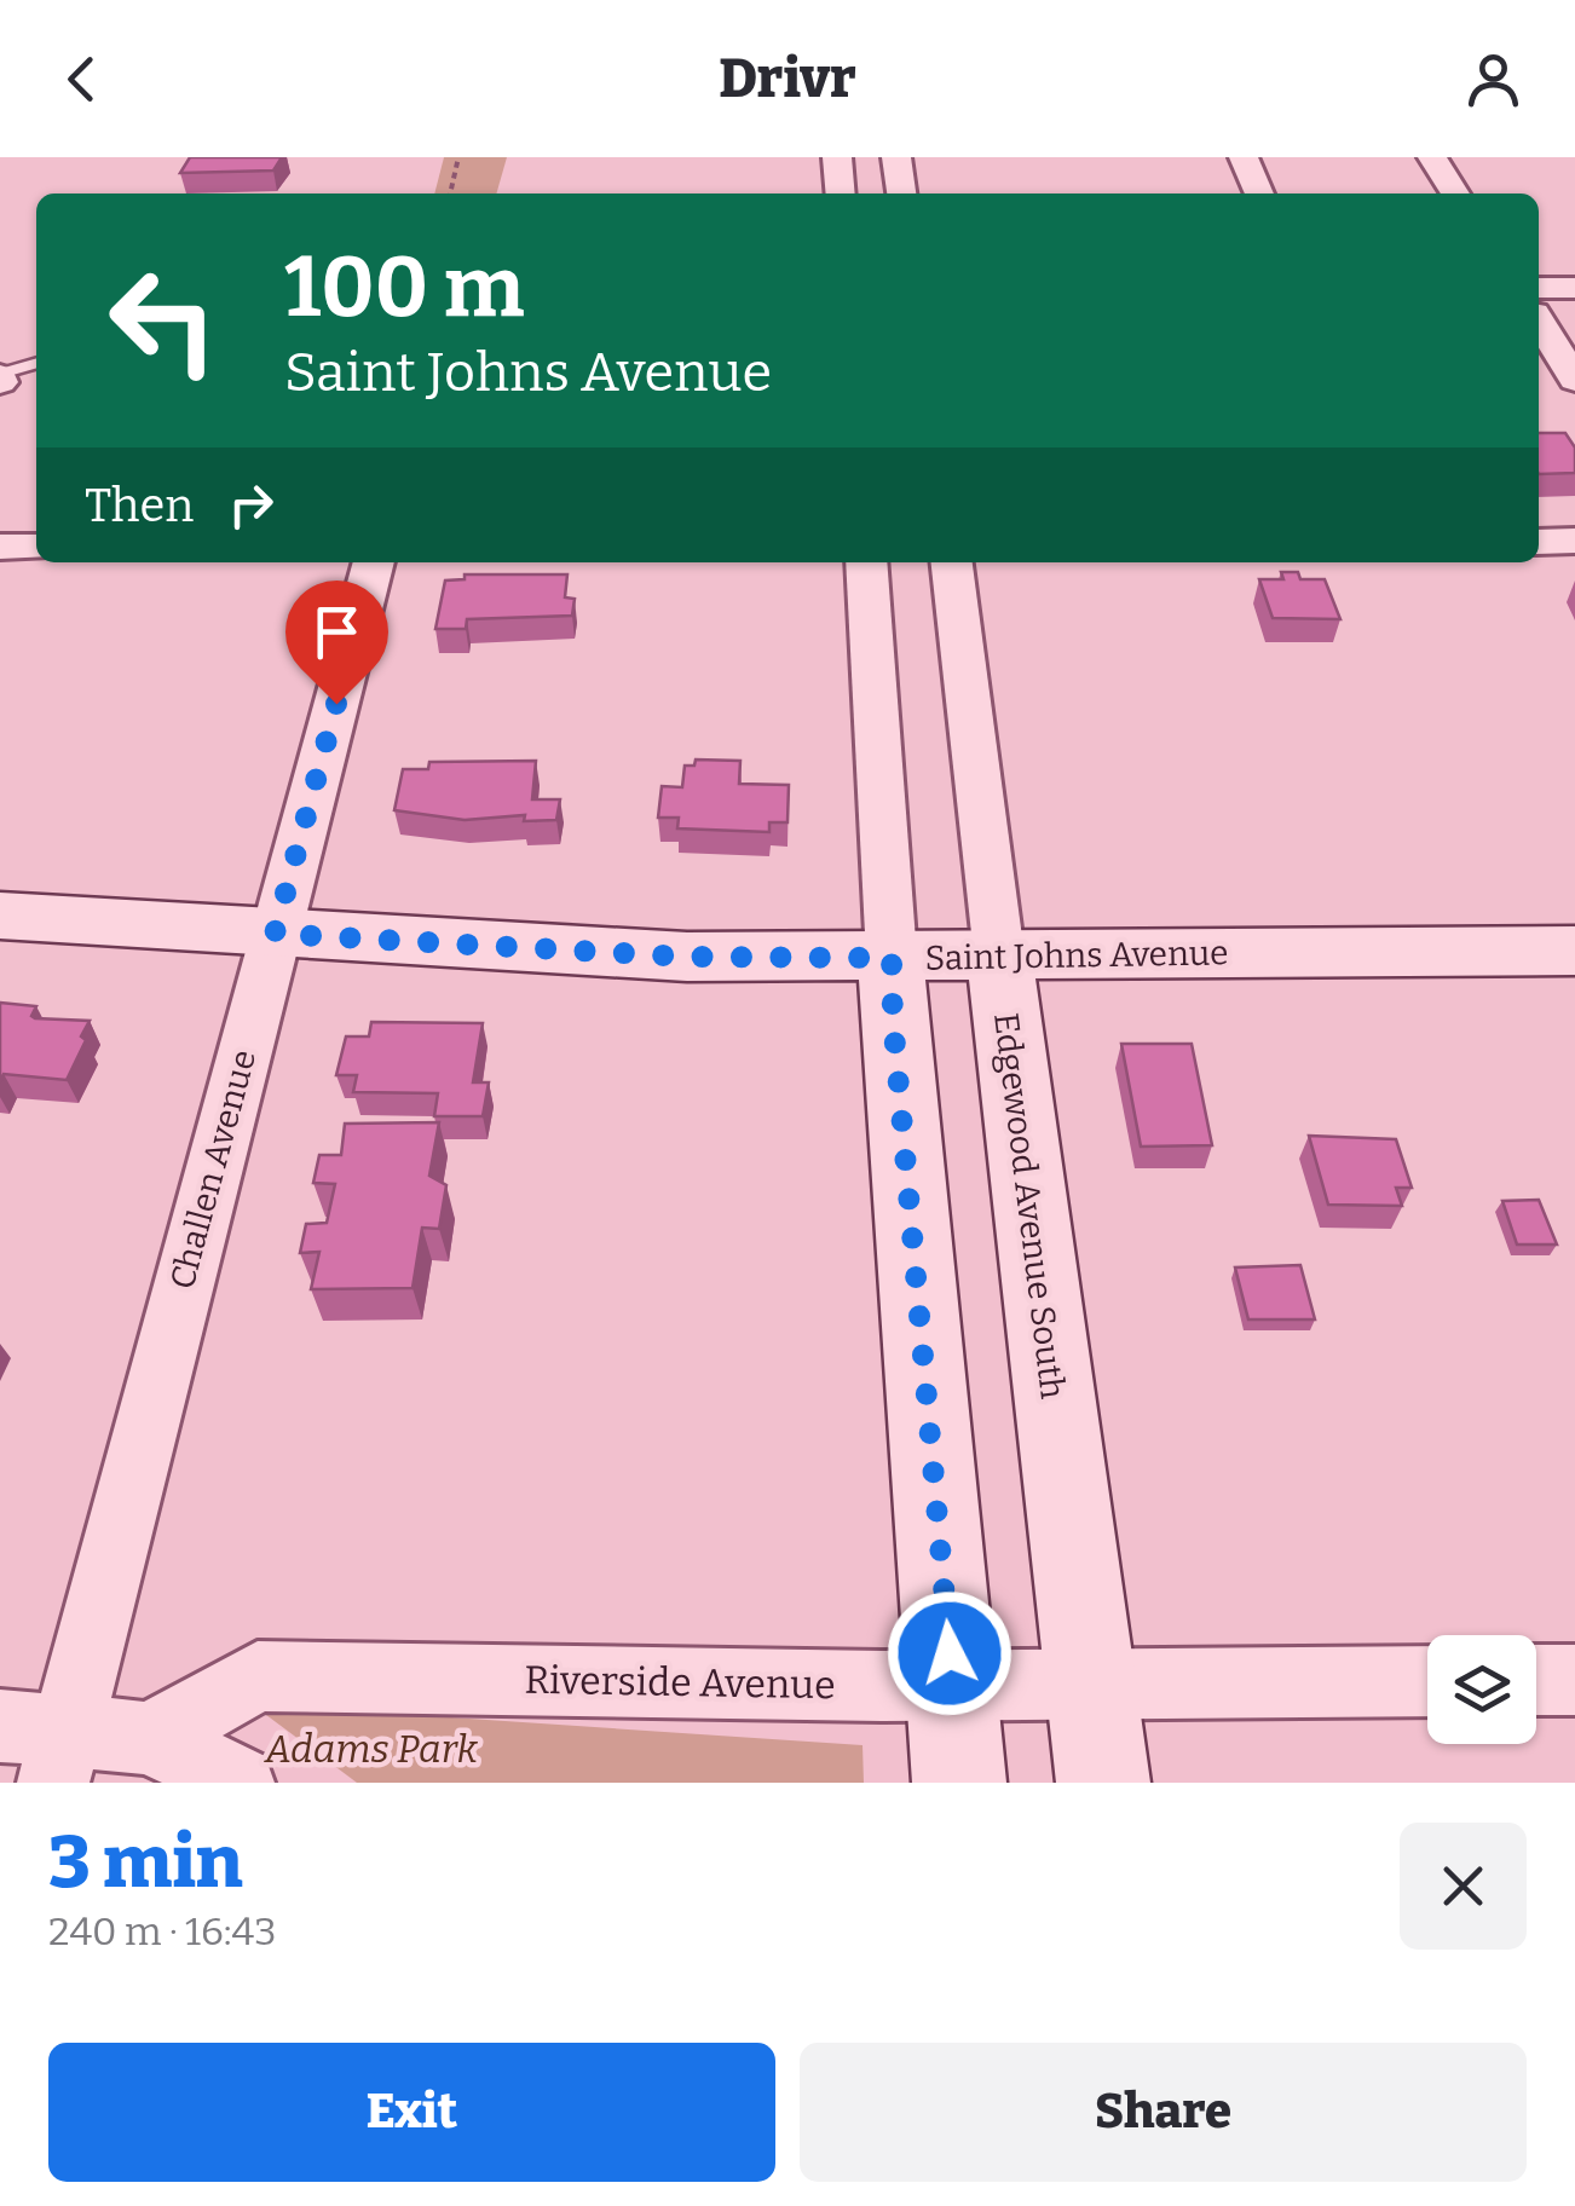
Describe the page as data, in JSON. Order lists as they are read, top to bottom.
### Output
{
  "streets": {
    "main road": ["Saint Johns Avenue", "Edgewood Avenue South"],
    "street": ["Challen Avenue", "Riverside Avenue"]
  },
  "crossings": [
    ["Saint Johns Avenue", "Challen Avenue"],
    ["Saint Johns Avenue", "Edgewood Avenue South"],
    ["Edgewood Avenue South", "Riverside Avenue"]
  ],
  "parks": ["Adams Park"],
  "page": {
    "header": "Drivr",
    "turn": ["100 m", "Saint Johns Avenue"],
    "then": "Then",
    "heading": ["3 min", "240 m · 16:43"],
    "buttons": ["Exit", "Share"]
  }
}
